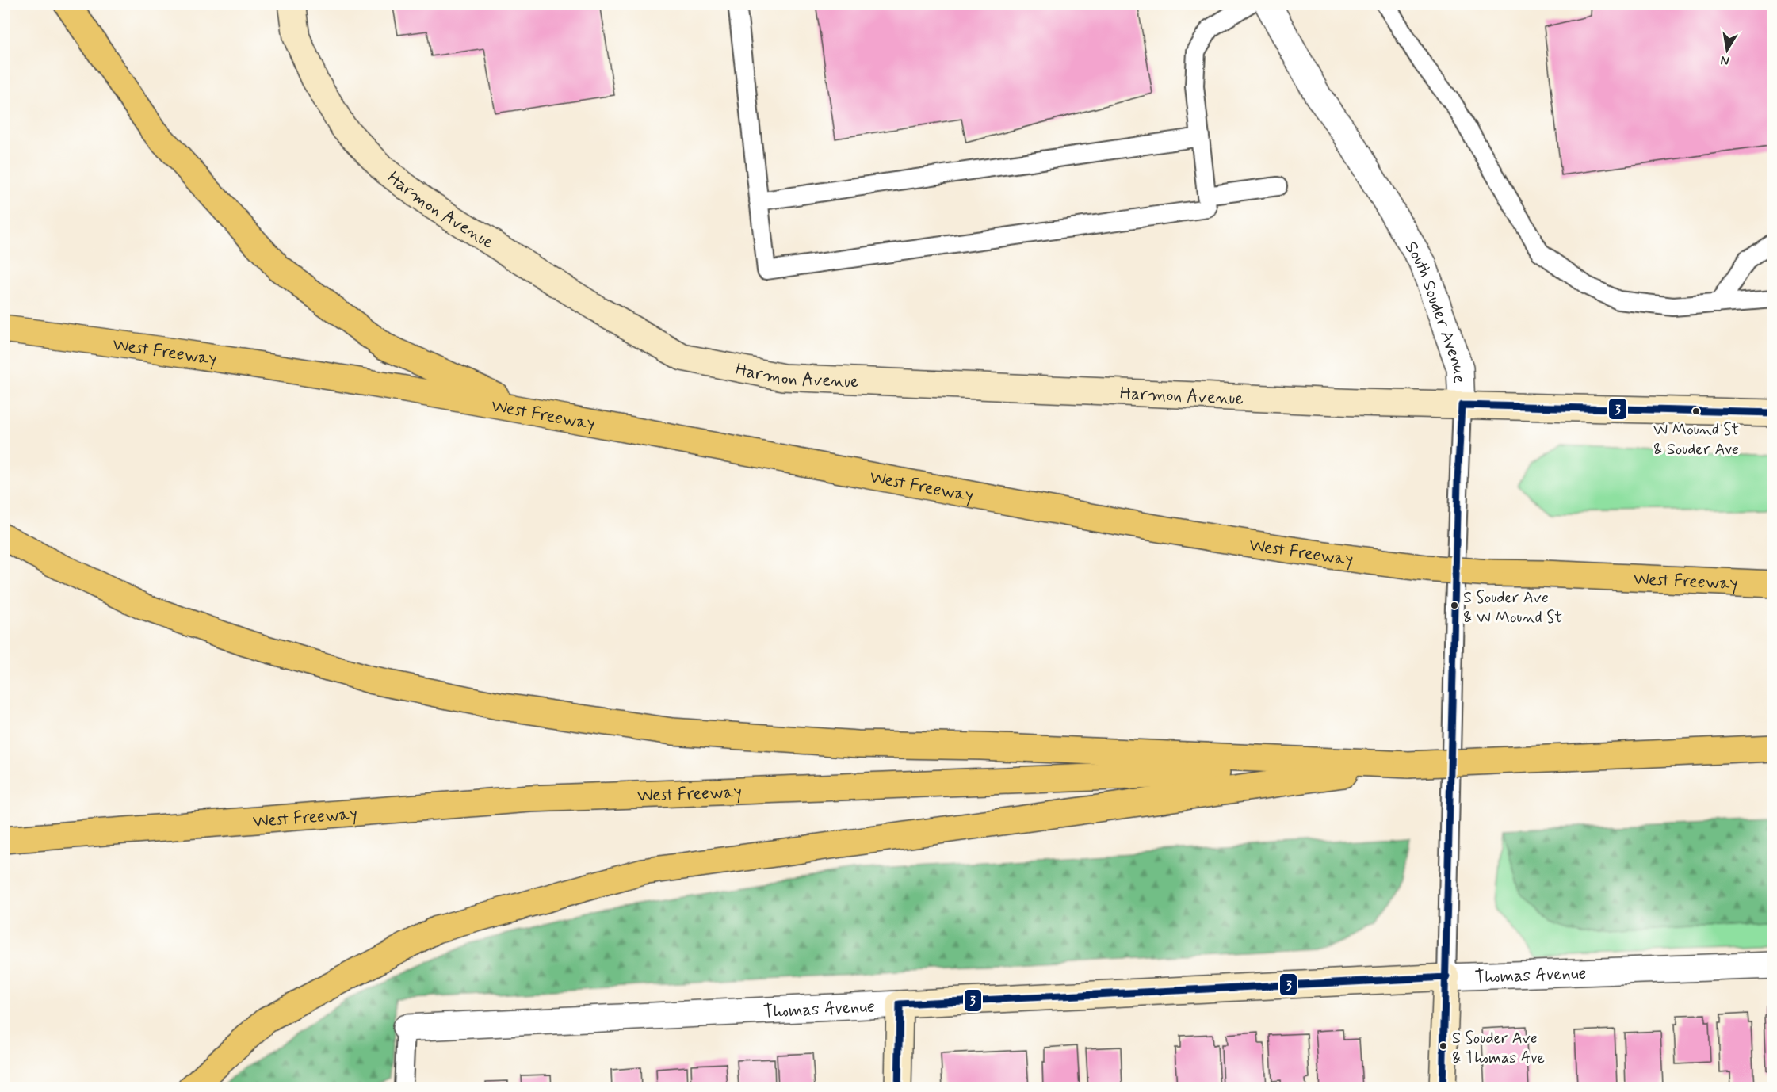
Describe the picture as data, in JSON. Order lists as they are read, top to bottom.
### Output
{
  "streets": {
    "highway": ["West Freeway"],
    "main road": ["Harmon Avenue", "South Souder Avenue", "Thomas Avenue"]
  },
  "crossings": [
    ["Harmon Avenue", "South Souder Avenue"],
    ["South Souder Avenue", "Thomas Avenue"]
  ],
  "places": ["W Mound St & Souder Ave", "S Souder Ave & W Mound St", "S Souder Ave & Thomas Ave"],
  "lines": ["transit line 3"],
  "north": "bottom"
}
